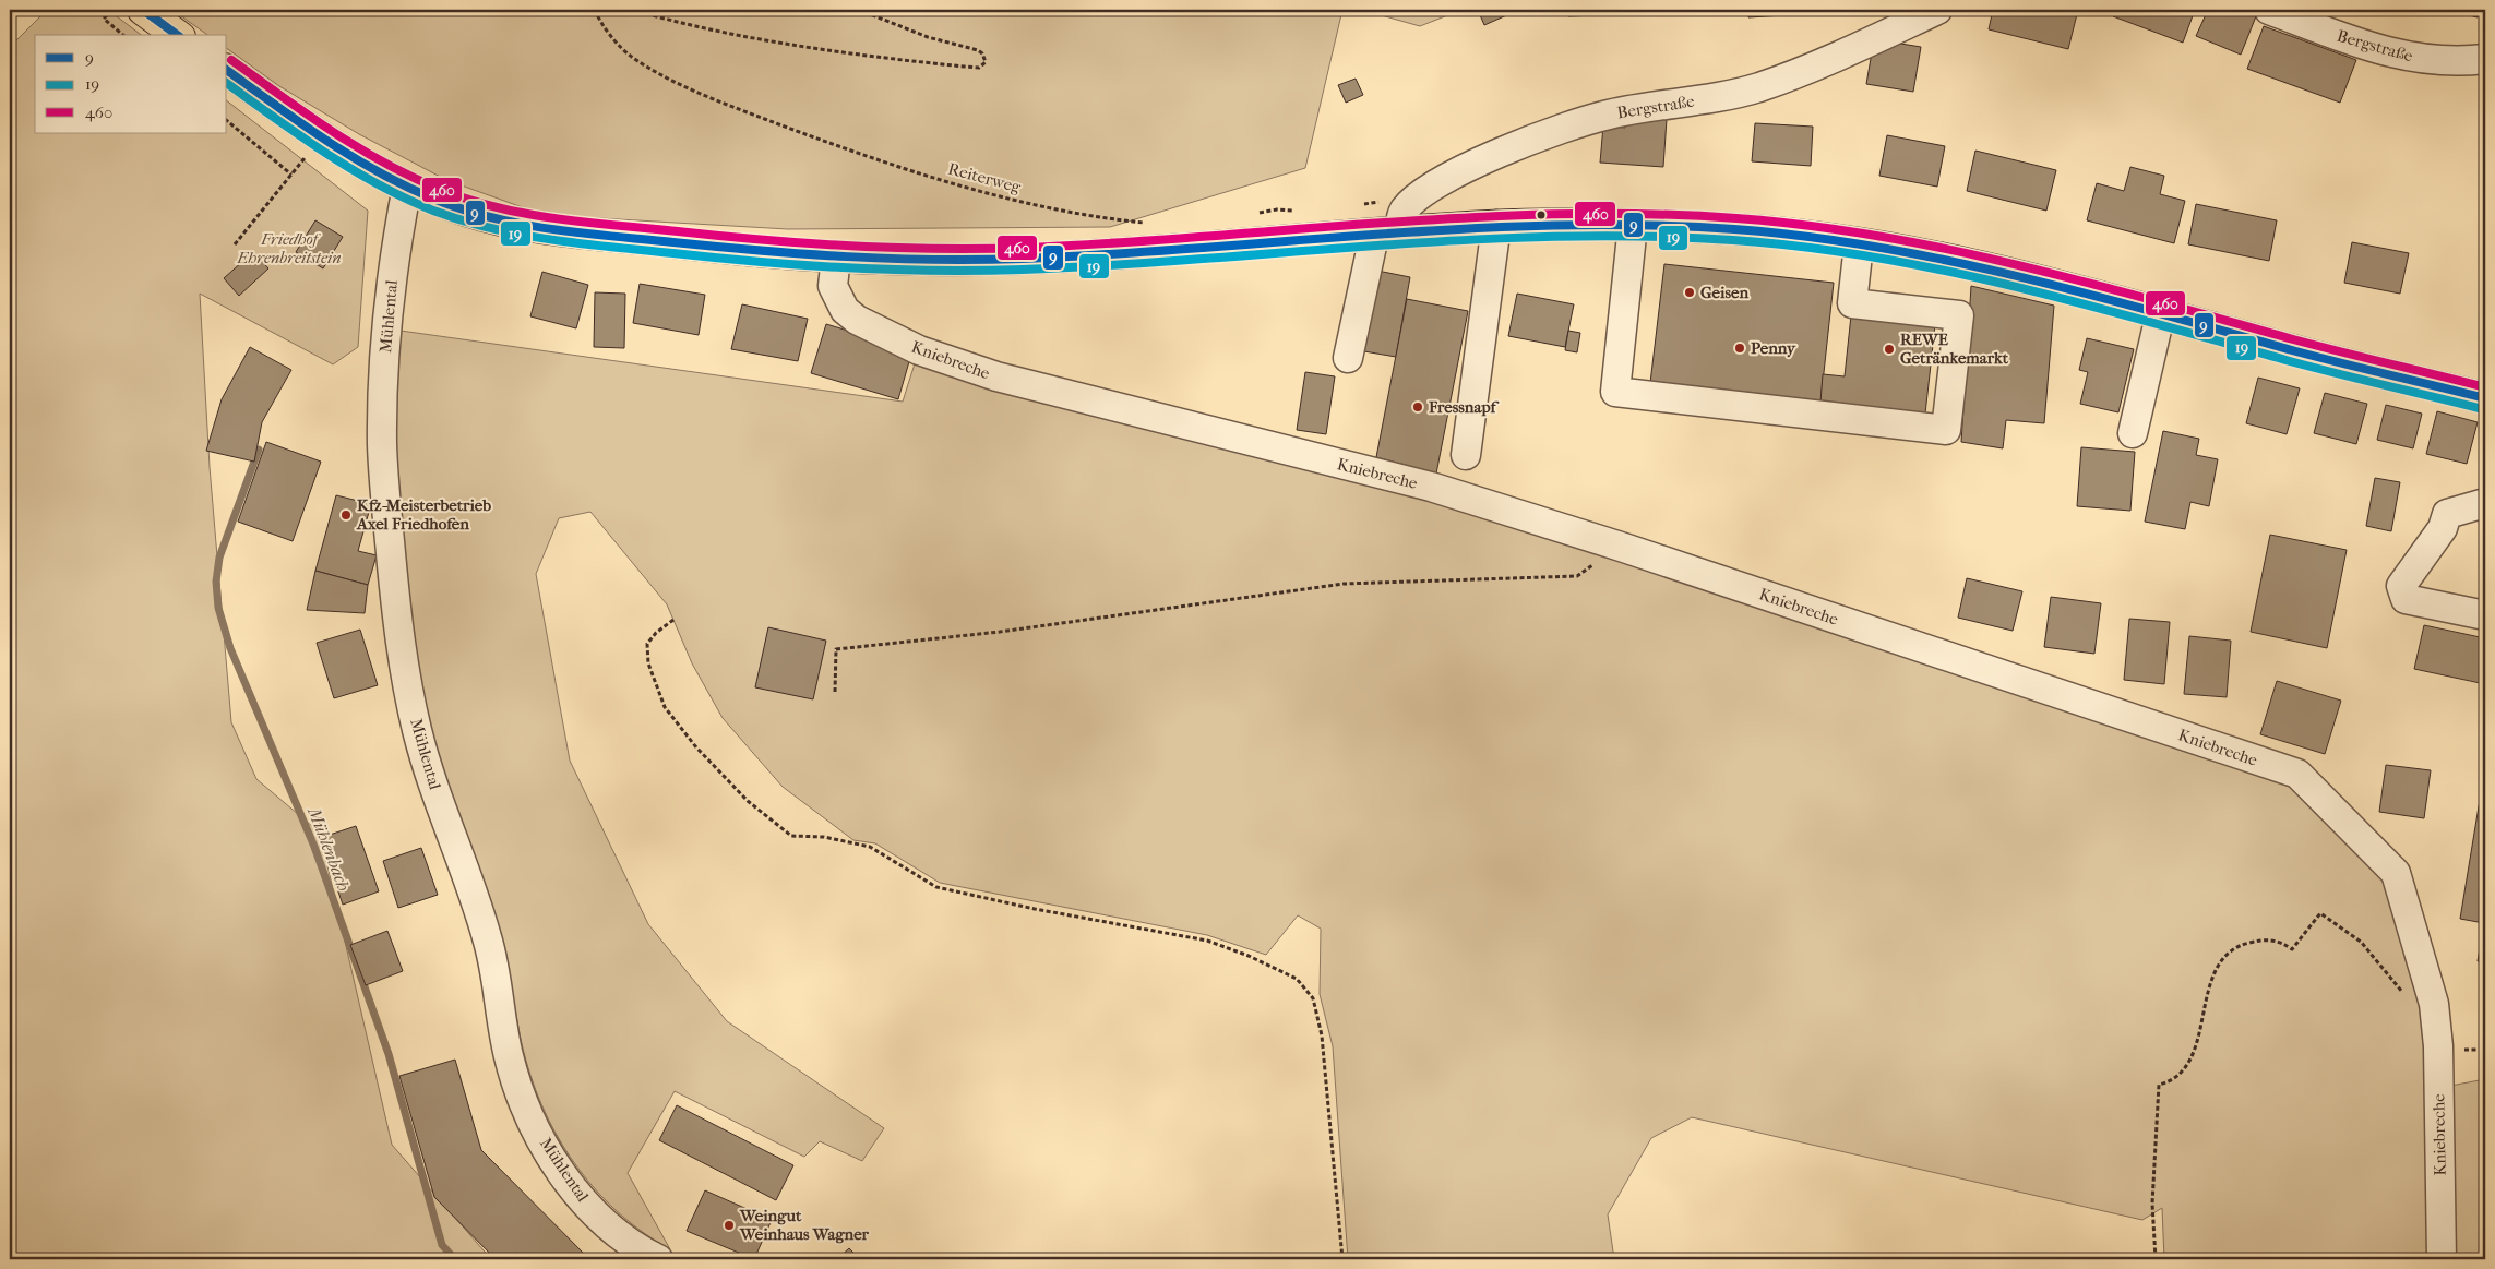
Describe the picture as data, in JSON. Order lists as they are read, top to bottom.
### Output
{
  "streets": {
    "street": ["Bergstraße", "Mühlental", "Kniebreche"],
    "path": ["Reiterweg"]
  },
  "water": ["Mühlenbach"],
  "parks": ["Friedhof Ehrenbreitstein"],
  "places": [
    "Geisen",
    "Penny",
    "REWE Getränkemarkt",
    "Fressnapf",
    "Kfz-Meisterbetrieb Axel Friedhofen",
    "Weingut Weinhaus Wagner"
  ],
  "lines": ["transit line 9", "transit line 460", "transit line 19"],
  "legend": ["9", "19", "460"]
}
